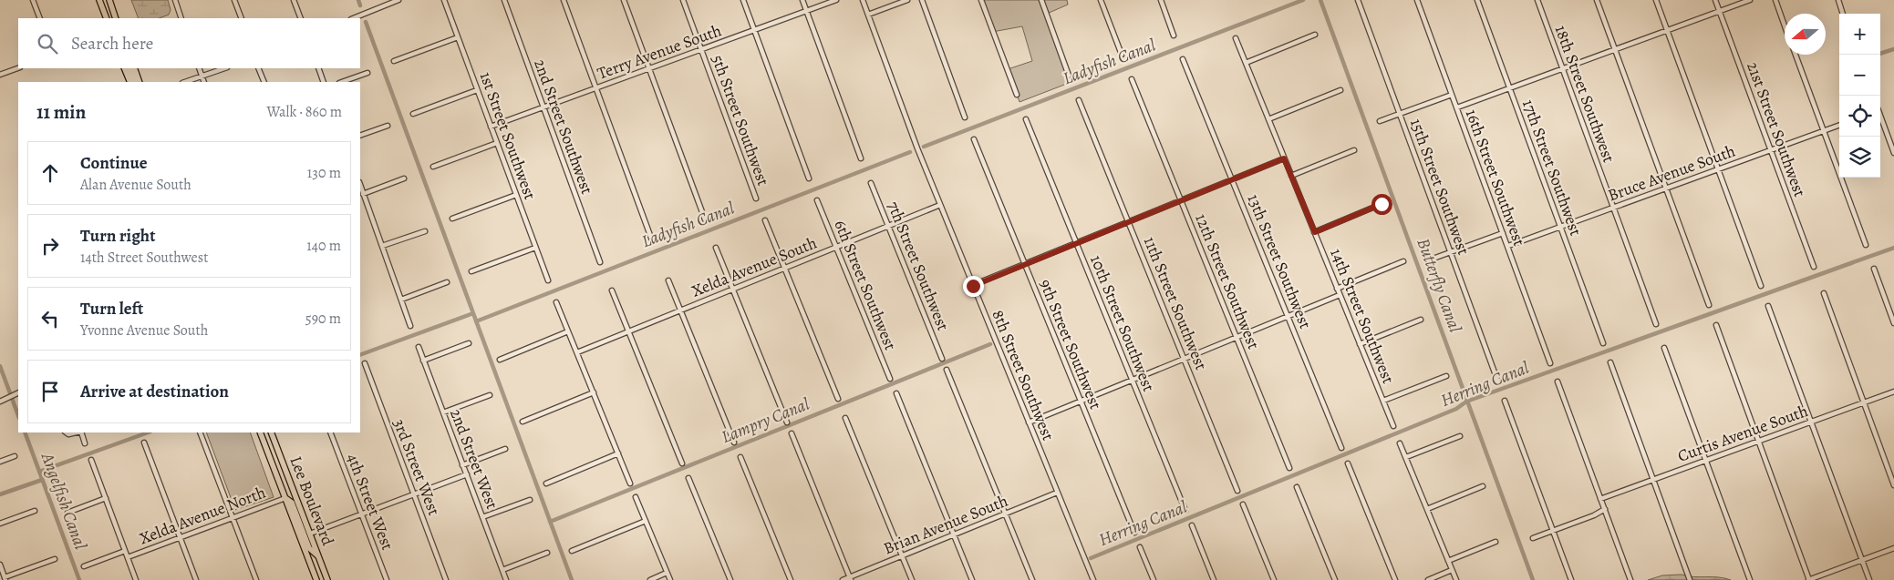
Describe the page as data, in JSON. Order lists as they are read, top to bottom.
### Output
{
  "streets": {
    "main road": ["Lee Boulevard"],
    "street": [
      "Terry Avenue South",
      "18th Street Southwest",
      "5th Street Southwest",
      "2nd Street Southwest",
      "21st Street Southwest",
      "1st Street Southwest",
      "17th Street Southwest",
      "Bruce Avenue South",
      "16th Street Southwest",
      "15th Street Southwest",
      "13th Street Southwest",
      "7th Street Southwest",
      "Xelda Avenue South",
      "12th Street Southwest",
      "6th Street Southwest",
      "11th Street Southwest",
      "14th Street Southwest",
      "10th Street Southwest",
      "9th Street Southwest",
      "8th Street Southwest",
      "Curtis Avenue South",
      "2nd Street West",
      "3rd Street West",
      "4th Street West",
      "Xelda Avenue North",
      "Brian Avenue South"
    ]
  },
  "crossings": [
    ["Terry Avenue South", "5th Street Southwest"],
    ["Terry Avenue South", "2nd Street Southwest"],
    ["Terry Avenue South", "1st Street Southwest"],
    ["18th Street Southwest", "Bruce Avenue South"],
    ["21st Street Southwest", "Bruce Avenue South"],
    ["17th Street Southwest", "Bruce Avenue South"],
    ["Bruce Avenue South", "16th Street Southwest"],
    ["7th Street Southwest", "Xelda Avenue South"],
    ["Xelda Avenue South", "6th Street Southwest"],
    ["Xelda Avenue South", "8th Street Southwest"],
    ["8th Street Southwest", "Brian Avenue South"],
    ["Lee Boulevard", "Xelda Avenue North"]
  ],
  "water": [
    "Ladyfish Canal",
    "Butterfly Canal",
    "Herring Canal",
    "Lampry Canal",
    "Angelfish Canal"
  ],
  "north": "left",
  "page": {
    "map_buttons": ["+", "−"],
    "search": "Search here",
    "heading": ["11 min", "Walk · 860 m"],
    "list": [
      ["Continue", "Alan Avenue South", "130 m"],
      ["Turn right", "14th Street Southwest", "140 m"],
      ["Turn left", "Yvonne Avenue South", "590 m"],
      "Arrive at destination"
    ]
  }
}
